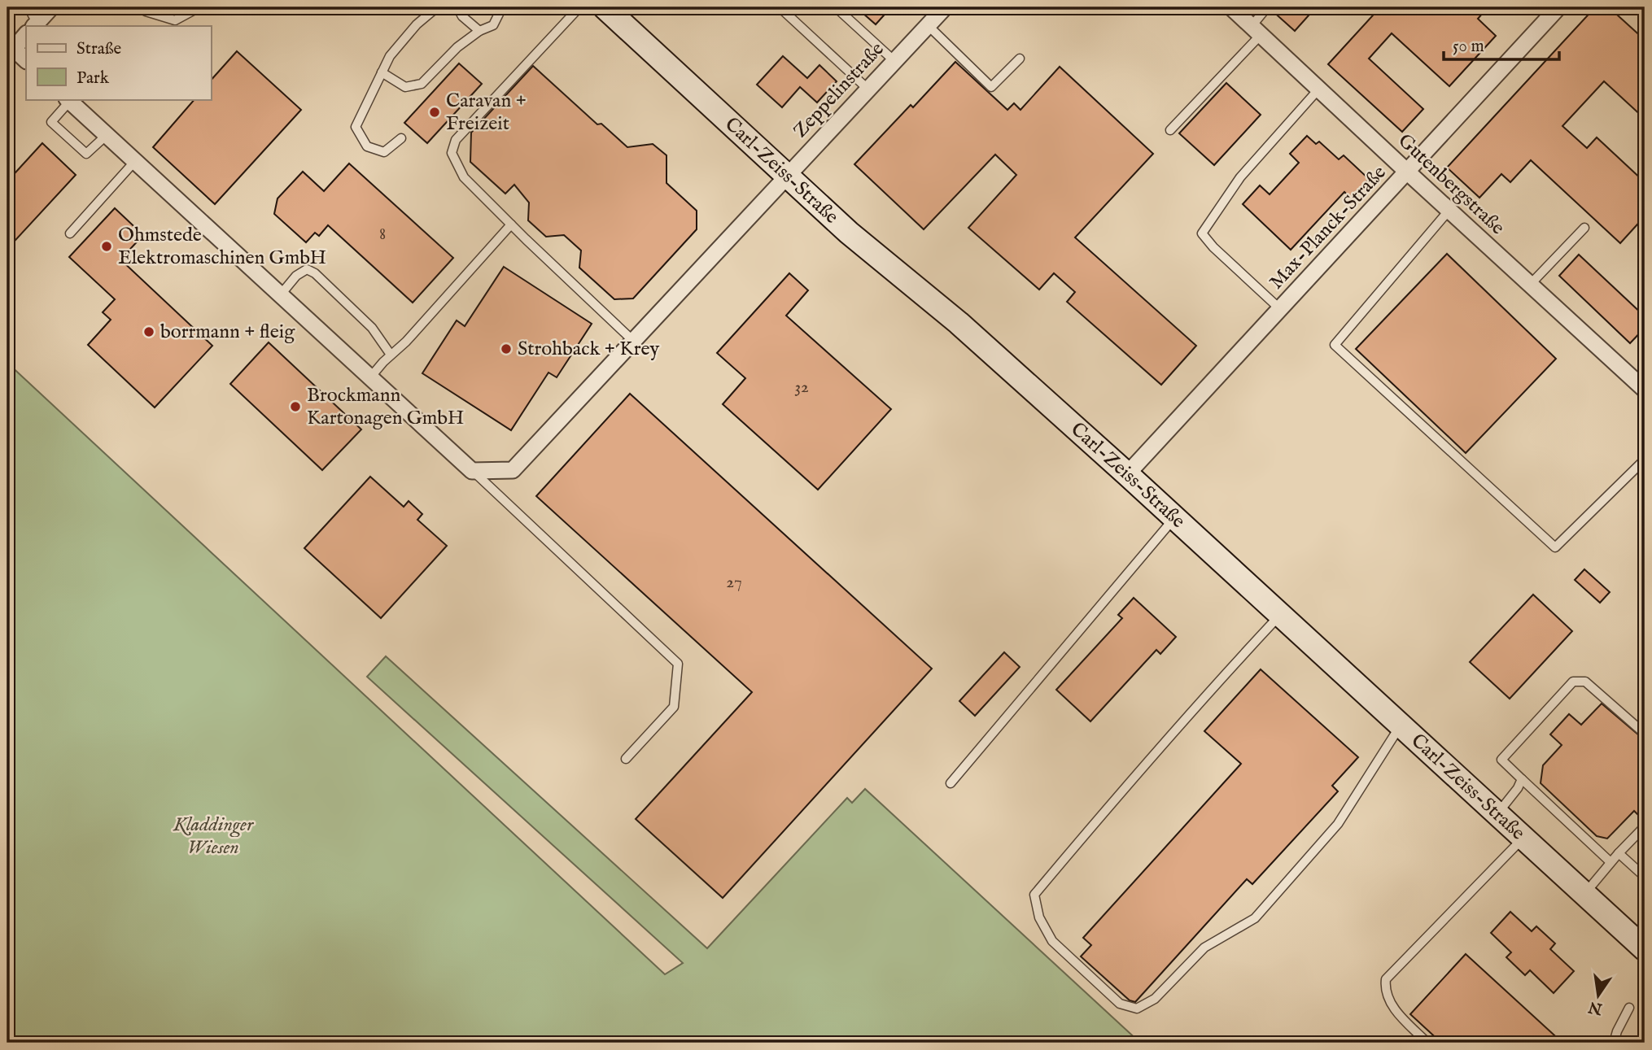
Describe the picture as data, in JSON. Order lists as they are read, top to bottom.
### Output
{
  "streets": {
    "main road": ["Carl-Zeiss-Straße"],
    "street": ["Zeppelinstraße", "Gutenbergstraße", "Max-Planck-Straße"]
  },
  "crossings": [
    ["Zeppelinstraße", "Carl-Zeiss-Straße"],
    ["Carl-Zeiss-Straße", "Max-Planck-Straße"],
    ["Gutenbergstraße", "Max-Planck-Straße"]
  ],
  "parks": ["Kladdinger Wiesen"],
  "places": [
    "Caravan + Freizeit",
    "Ohmstede Elektromaschinen GmbH",
    "borrmann + fleig",
    "Strohback + Krey",
    "Brockmann Kartonagen GmbH"
  ],
  "house_numbers": ["8", "32", "27"],
  "legend": ["Straße", "Park"],
  "scale_bar": "50 m",
  "north": "bottom"
}
